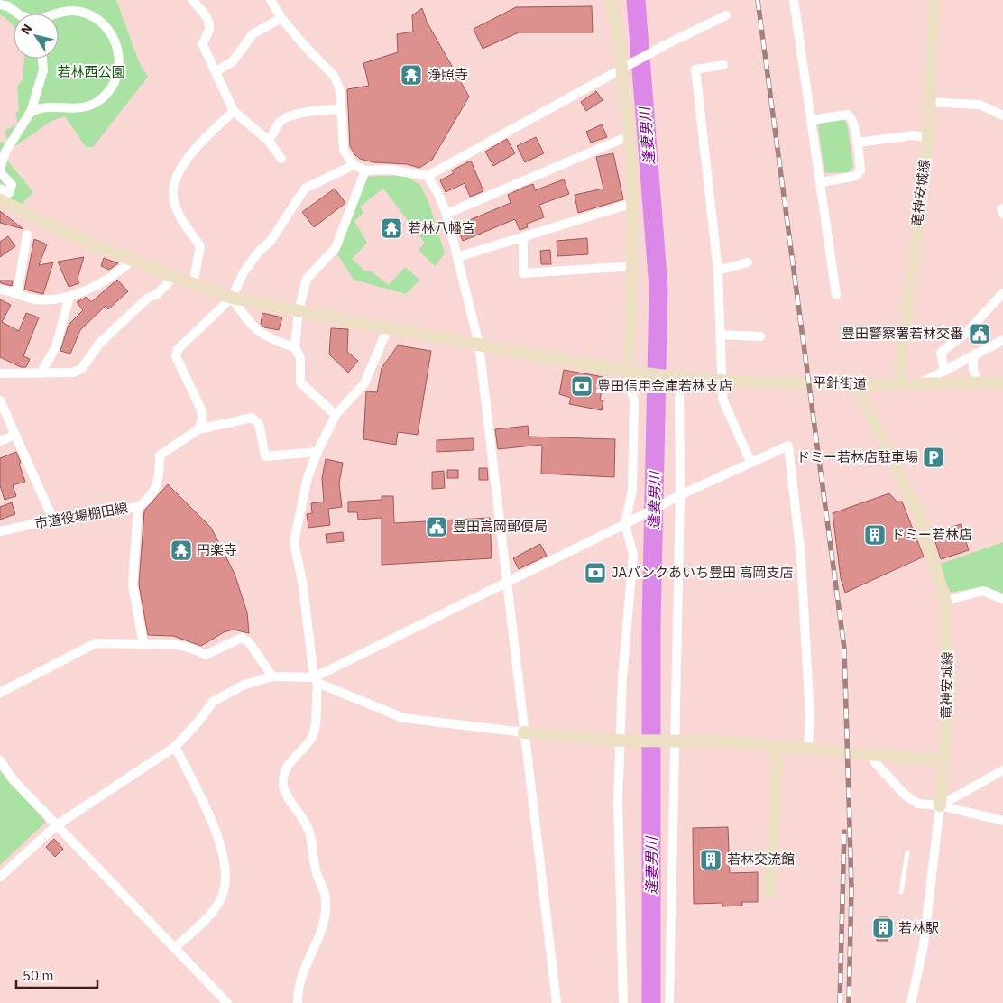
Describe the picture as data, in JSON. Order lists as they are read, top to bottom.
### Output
{
  "streets": {
    "street": ["竜神安城線", "平針街道", "市道役場棚田線"]
  },
  "crossings": [
    ["竜神安城線", "平針街道"]
  ],
  "water": ["逢妻男川"],
  "parks": ["若林西公園"],
  "places": {
    "temple": ["浄照寺", "若林八幡宮", "円楽寺"],
    "public building": ["豊田警察署若林交番", "豊田高岡郵便局"],
    "bank": ["豊田信用金庫若林支店", "JAバンクあいち豊田 高岡支店"],
    "parking": ["ドミー若林店駐車場"],
    "building": ["ドミー若林店", "若林交流館", "若林駅"]
  },
  "scale_bar": "50 m",
  "north": "top left"
}
